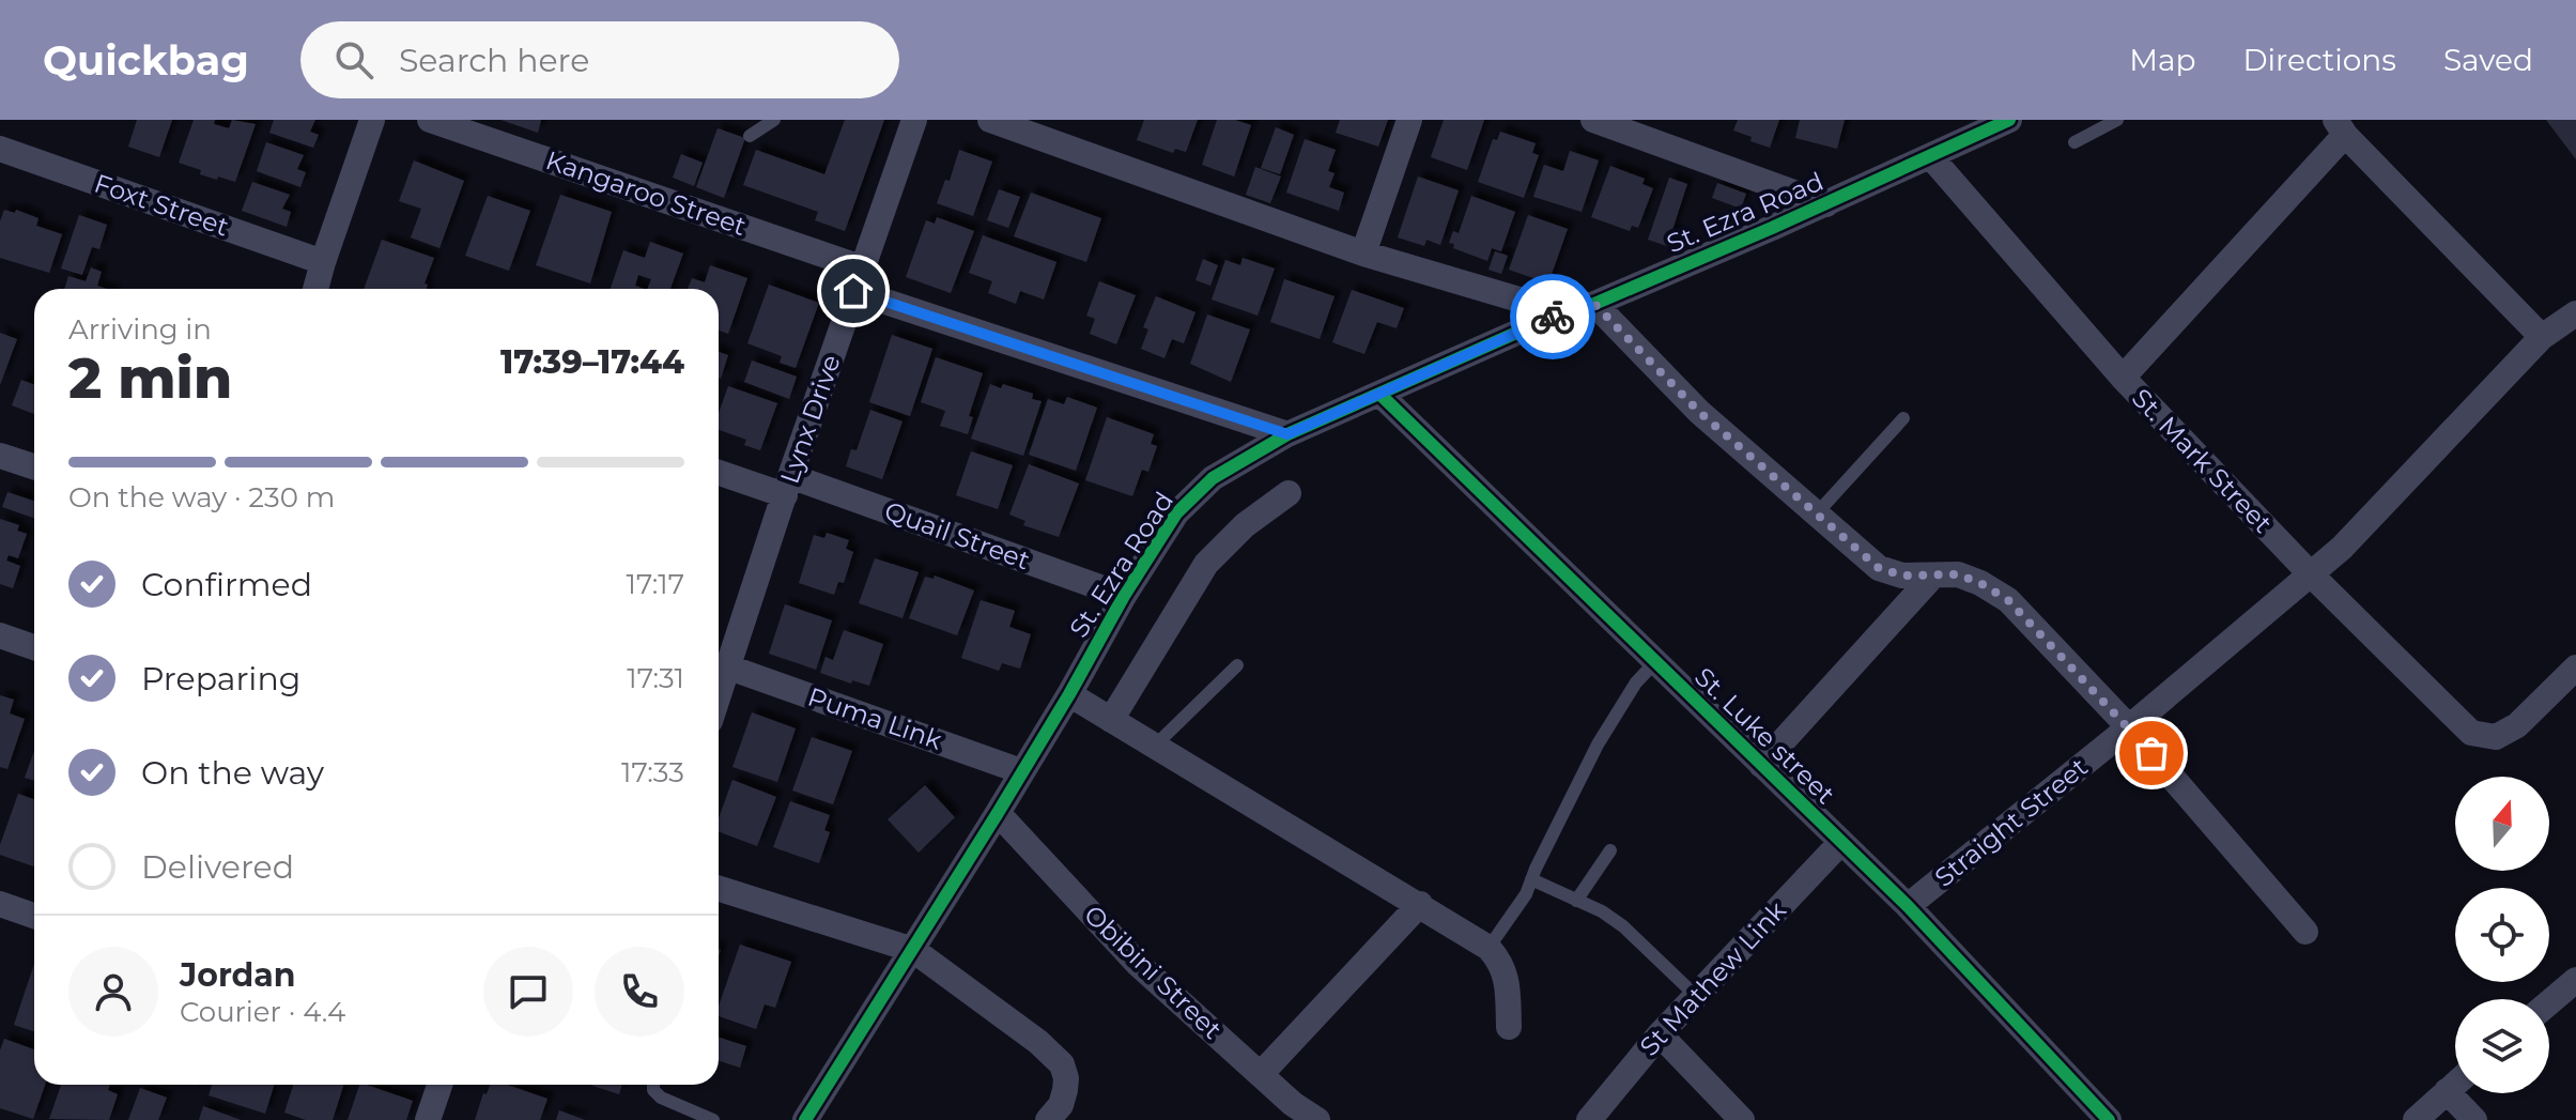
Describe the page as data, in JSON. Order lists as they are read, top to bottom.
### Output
{
  "streets": {
    "street": [
      "Kangaroo Street",
      "Foxt Street",
      "St. Ezra Road",
      "Lynx Drive",
      "St. Mark Street",
      "Quail Street",
      "Puma Link",
      "St. Luke street",
      "Straight Street",
      "Obibini Street",
      "St Mathew Link"
    ]
  },
  "crossings": [
    ["Kangaroo Street", "St. Ezra Road"],
    ["Kangaroo Street", "Lynx Drive"],
    ["St. Ezra Road", "St. Mark Street"],
    ["St. Ezra Road", "Quail Street"],
    ["St. Ezra Road", "Puma Link"],
    ["St. Ezra Road", "St. Luke street"],
    ["St. Ezra Road", "Obibini Street"],
    ["Lynx Drive", "Quail Street"],
    ["Lynx Drive", "Puma Link"],
    ["St. Mark Street", "Straight Street"],
    ["St. Luke street", "Straight Street"],
    ["St. Luke street", "St Mathew Link"]
  ],
  "north": "top",
  "page": {
    "header": "Quickbag",
    "search": "Search here",
    "nav": ["Map", "Directions", "Saved"],
    "heading": ["2 min", "Arriving in", "17:39–17:44"],
    "panel": ["Jordan", "Courier · 4.4"],
    "bar": "On the way · 230 m",
    "list": [
      ["Confirmed", "17:17"],
      ["Preparing", "17:31"],
      ["On the way", "17:33"],
      "Delivered"
    ]
  }
}
